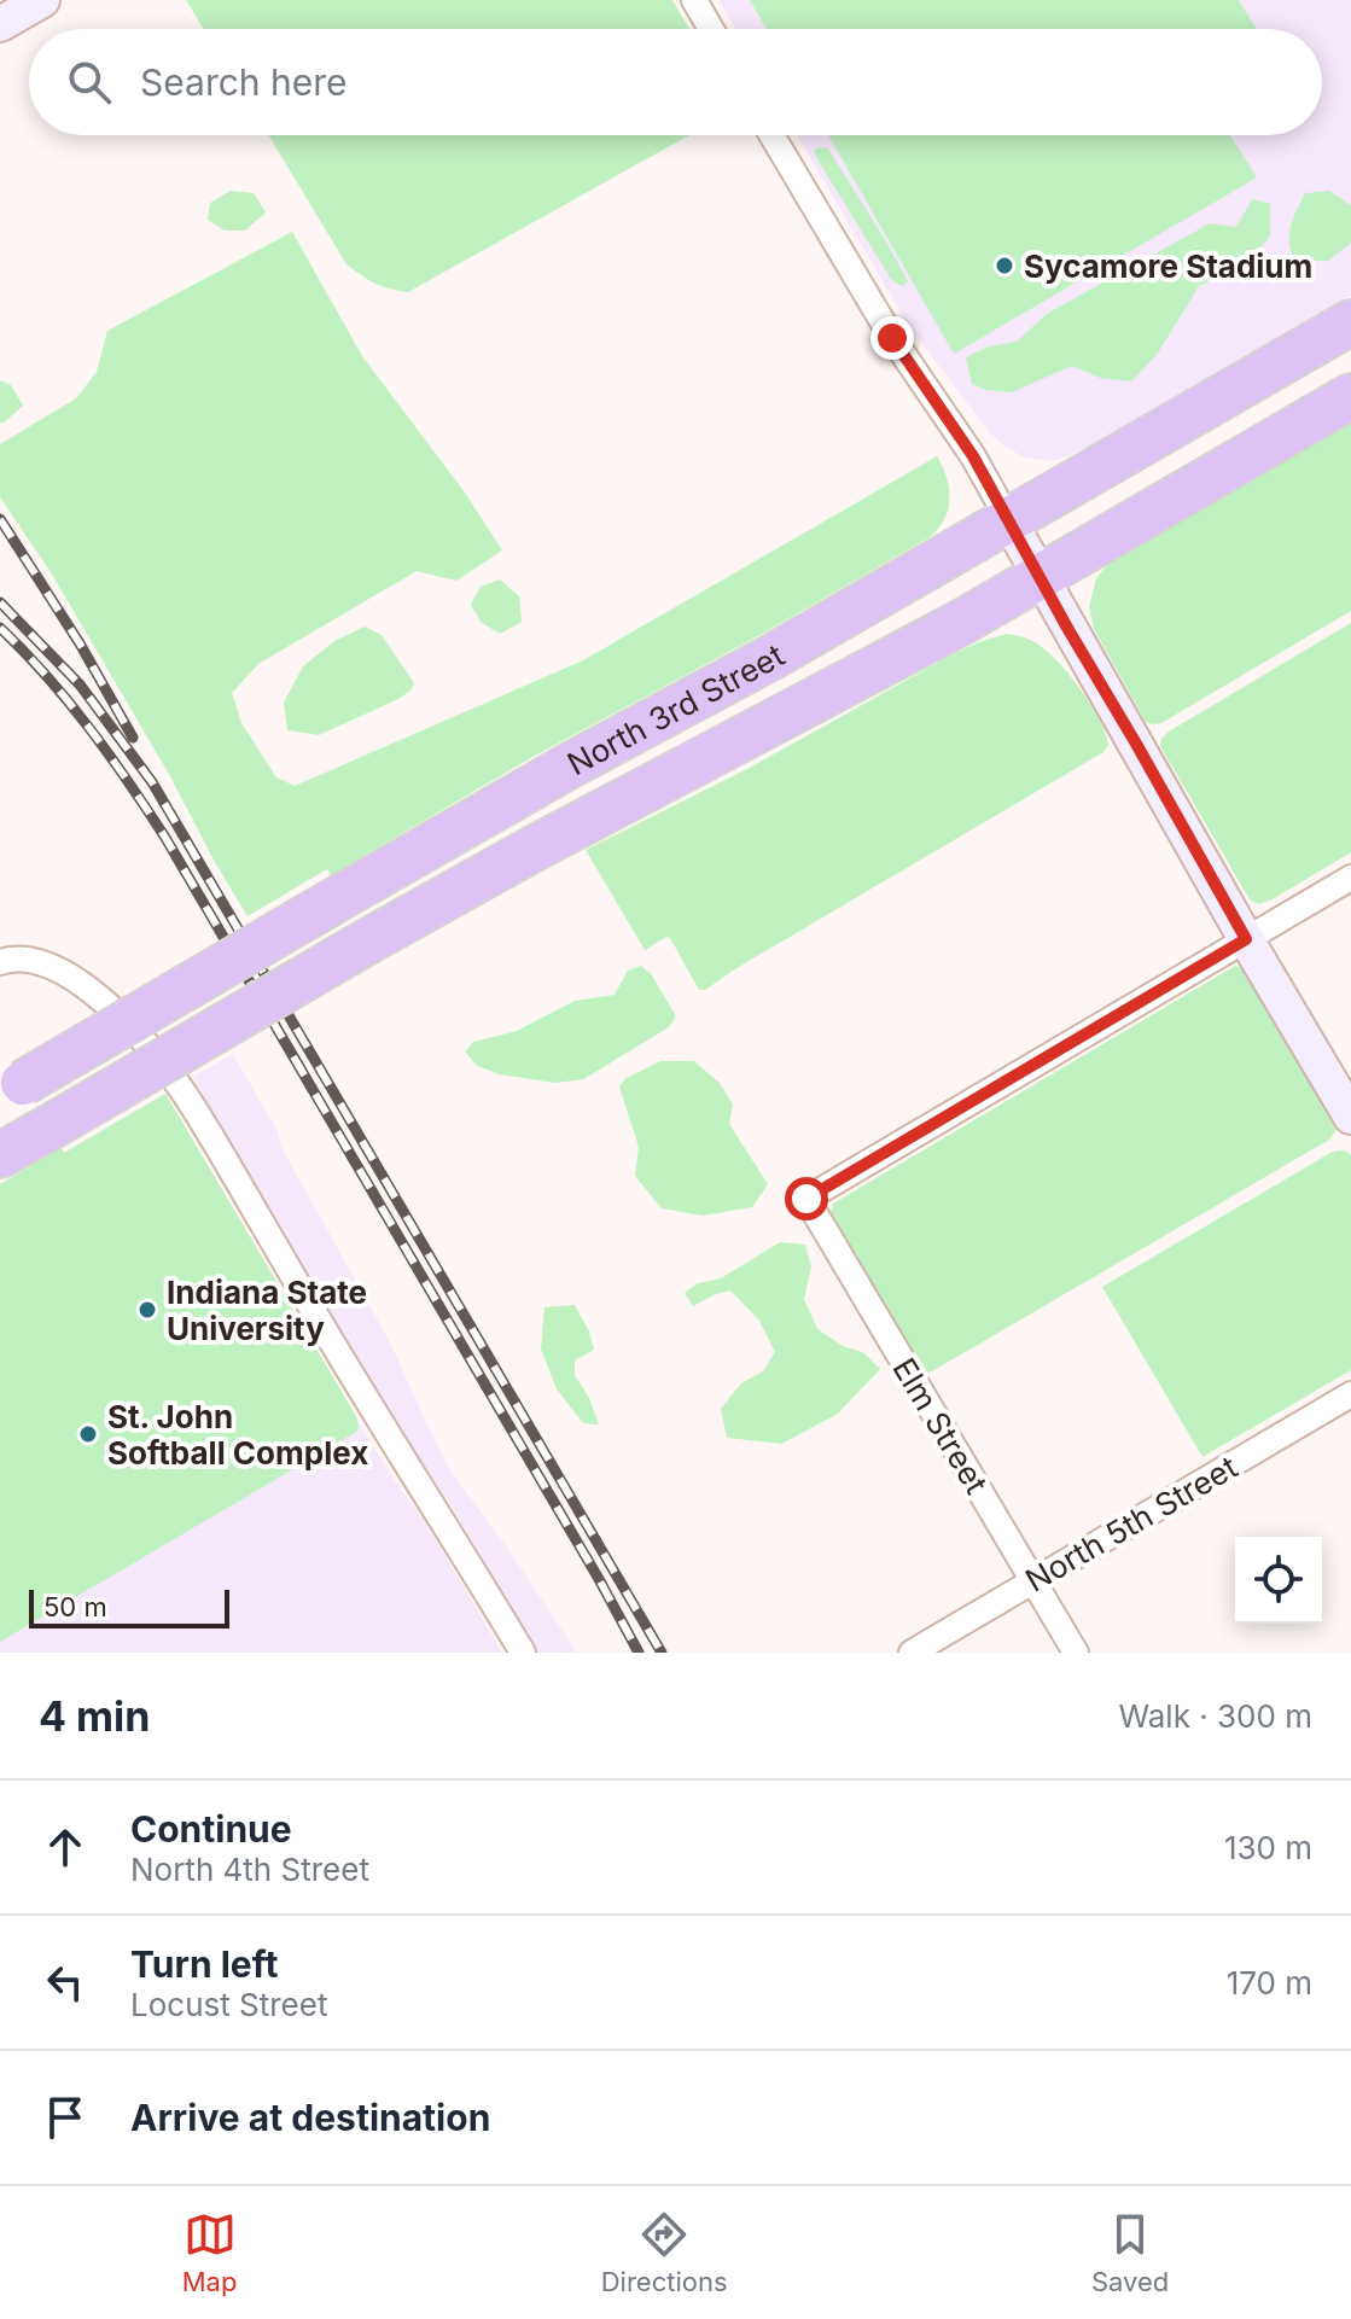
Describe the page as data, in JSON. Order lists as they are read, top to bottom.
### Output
{
  "streets": {
    "highway": ["North 3rd Street"],
    "street": ["Elm Street", "North 5th Street"]
  },
  "crossings": [
    ["Elm Street", "North 5th Street"]
  ],
  "places": ["Sycamore Stadium", "Indiana State University", "St. John Softball Complex"],
  "scale_bar": "50 m",
  "page": {
    "search": "Search here",
    "scale": "50 m",
    "heading": ["4 min", "Walk · 300 m"],
    "list": [
      ["Continue", "North 4th Street", "130 m"],
      ["Turn left", "Locust Street", "170 m"],
      "Arrive at destination"
    ],
    "nav": ["Map", "Directions", "Saved"]
  }
}
